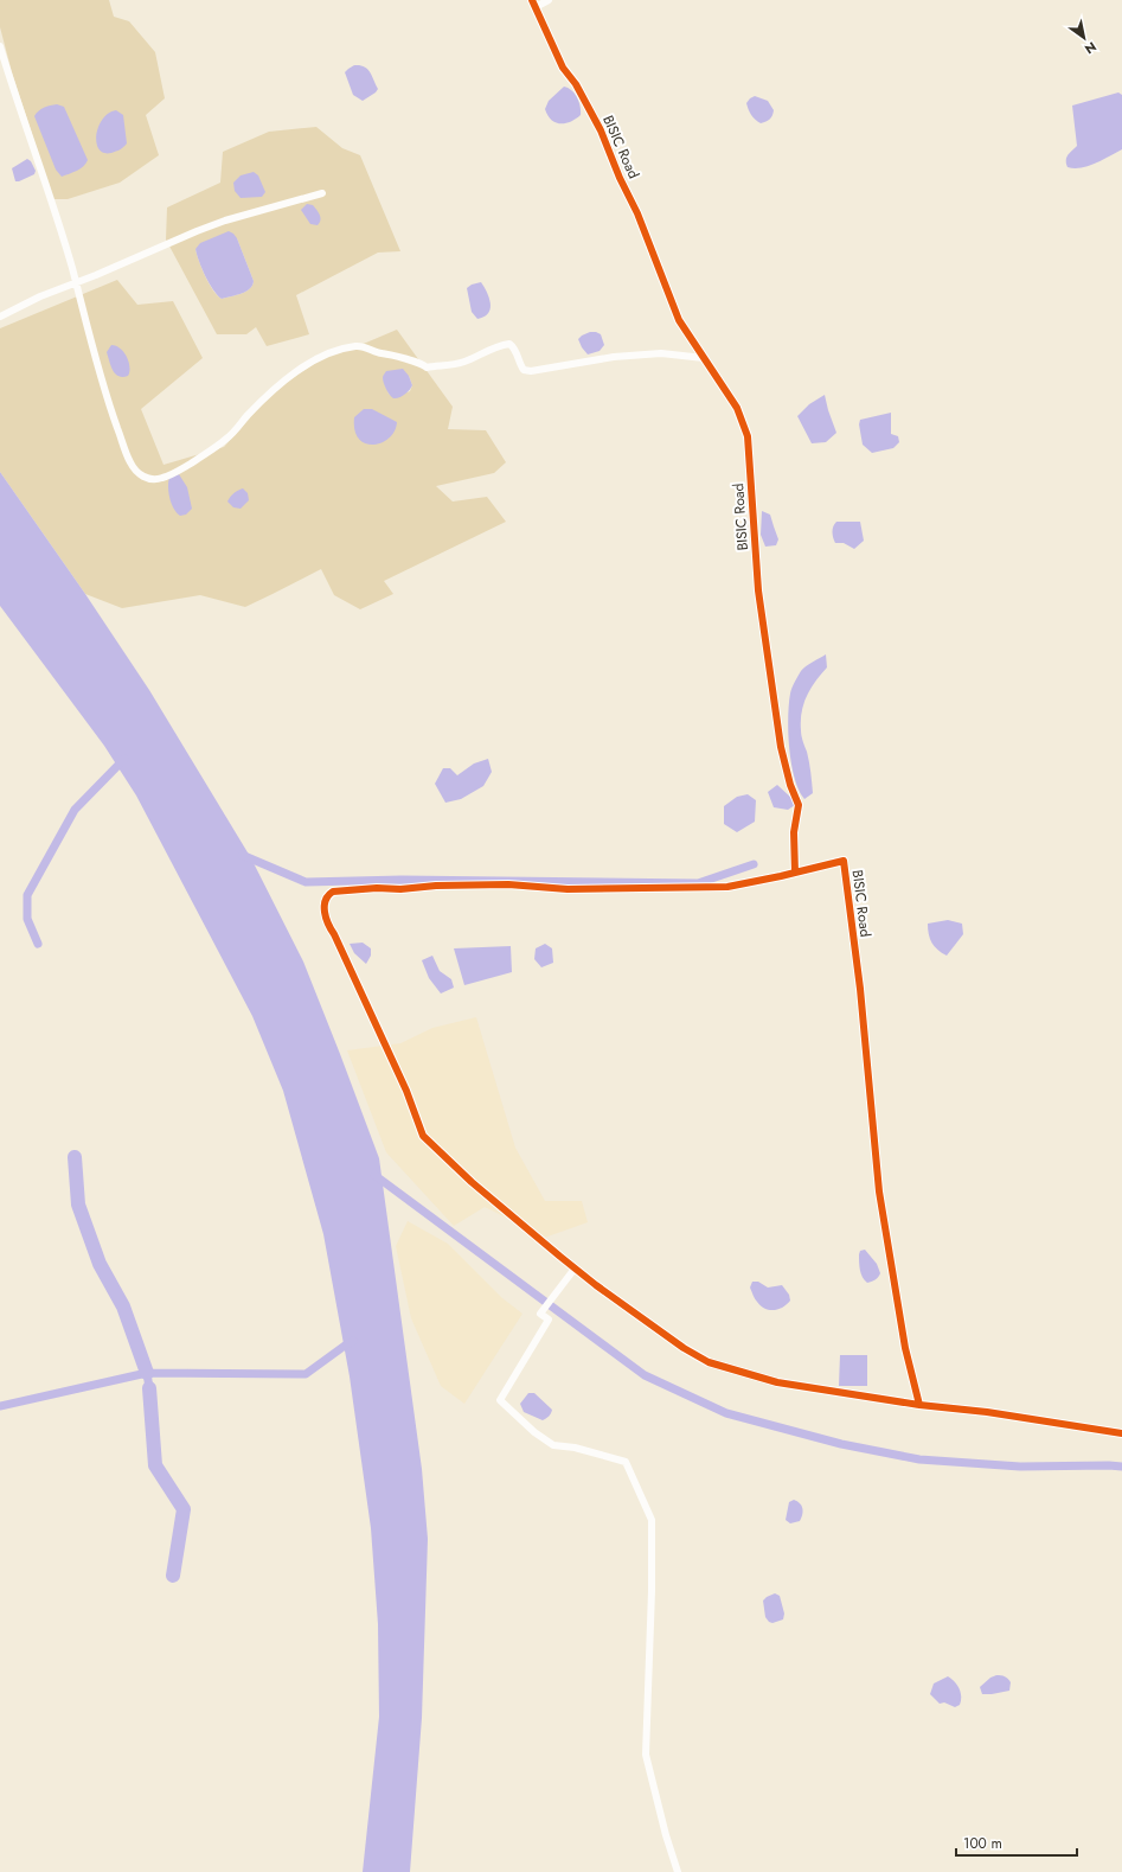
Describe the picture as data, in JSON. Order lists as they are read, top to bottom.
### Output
{
  "streets": {
    "street": ["BISIC Road"]
  },
  "scale_bar": "100 m",
  "north": "bottom right"
}
